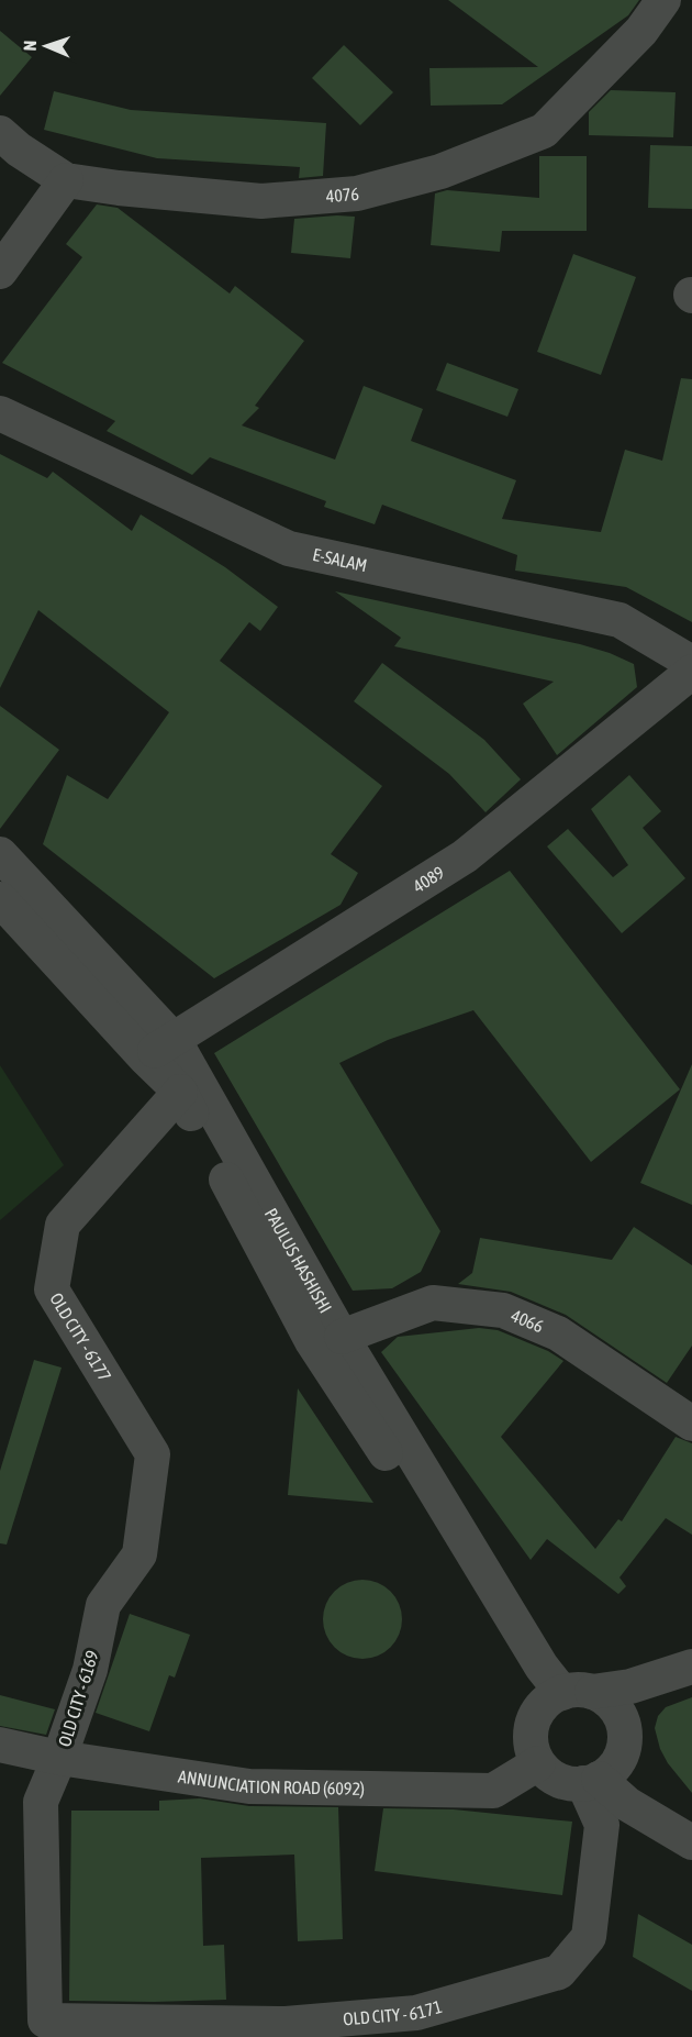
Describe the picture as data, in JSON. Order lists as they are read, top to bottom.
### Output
{
  "streets": {
    "street": [
      "4076",
      "E-SALAM",
      "4089",
      "PAULUS HASHISHI",
      "4066",
      "OLD CITY - 6177",
      "OLD CITY - 6169",
      "ANNUNCIATION ROAD (6092)",
      "OLD CITY - 6171"
    ]
  },
  "crossings": [
    ["4089", "PAULUS HASHISHI"],
    ["PAULUS HASHISHI", "4066"],
    ["PAULUS HASHISHI", "OLD CITY - 6177"],
    ["PAULUS HASHISHI", "ANNUNCIATION ROAD (6092)"],
    ["PAULUS HASHISHI", "OLD CITY - 6171"],
    ["OLD CITY - 6177", "OLD CITY - 6169"],
    ["OLD CITY - 6169", "ANNUNCIATION ROAD (6092)"],
    ["OLD CITY - 6169", "OLD CITY - 6171"],
    ["ANNUNCIATION ROAD (6092)", "OLD CITY - 6171"]
  ],
  "north": "left"
}
